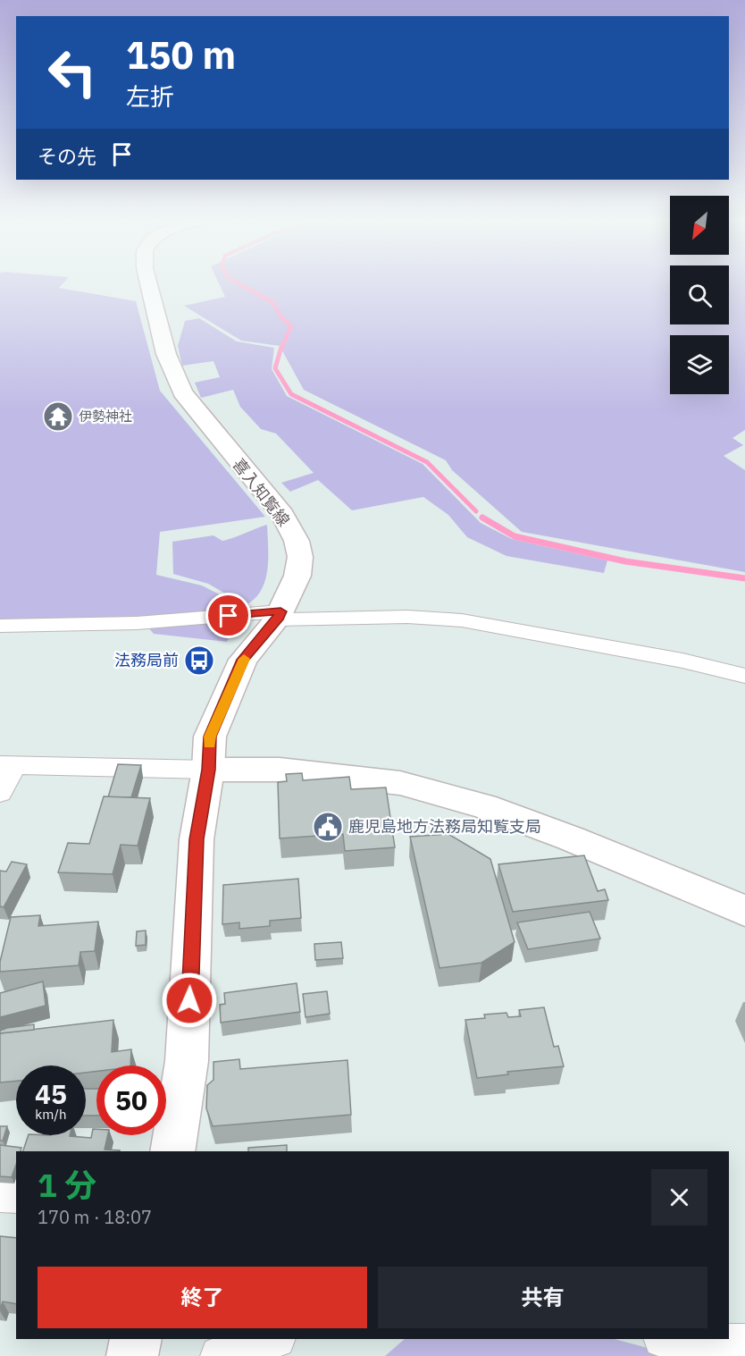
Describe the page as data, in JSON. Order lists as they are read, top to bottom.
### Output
{
  "streets": {
    "main road": ["喜入知覧線"]
  },
  "places": {
    "temple": ["伊勢神社"],
    "bus stop": ["法務局前"],
    "public building": ["鹿児島地方法務局知覧支局"]
  },
  "north": "bottom left",
  "page": {
    "turn": ["150 m", "左折"],
    "then": "その先",
    "speed": "45 km/h",
    "limit": "50",
    "heading": ["1 分", "170 m · 18:07"],
    "buttons": ["終了", "共有"]
  }
}
